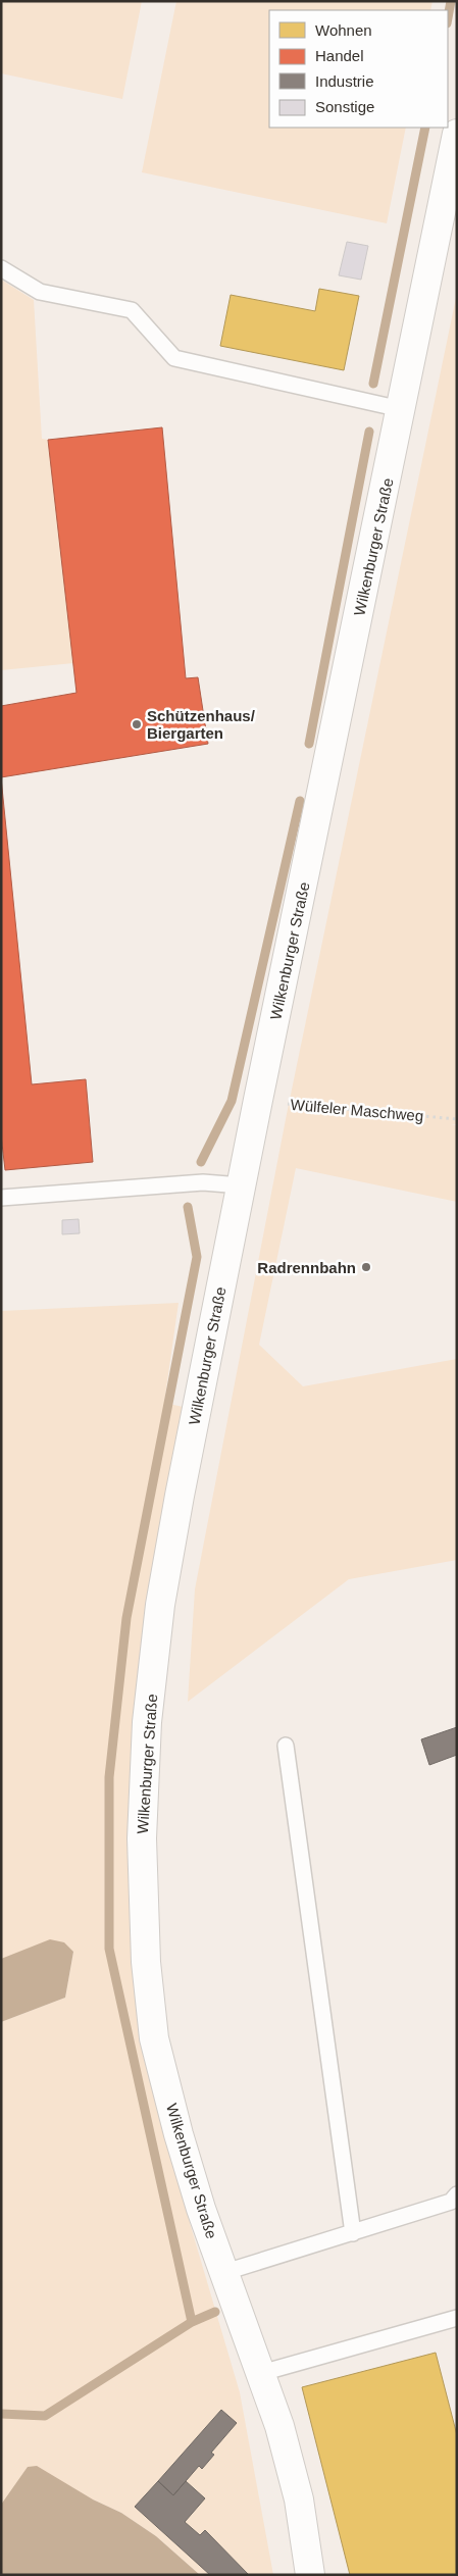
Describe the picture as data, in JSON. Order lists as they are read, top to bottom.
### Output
{
  "streets": {
    "main road": ["Wilkenburger Straße"],
    "path": ["Wülfeler Maschweg"]
  },
  "crossings": [
    ["Wilkenburger Straße", "Wülfeler Maschweg"]
  ],
  "places": ["Schützenhaus/ Biergarten", "Radrennbahn"],
  "legend": [
    "Wohnen",
    "Handel",
    "Industrie",
    "Sonstige"
  ]
}
